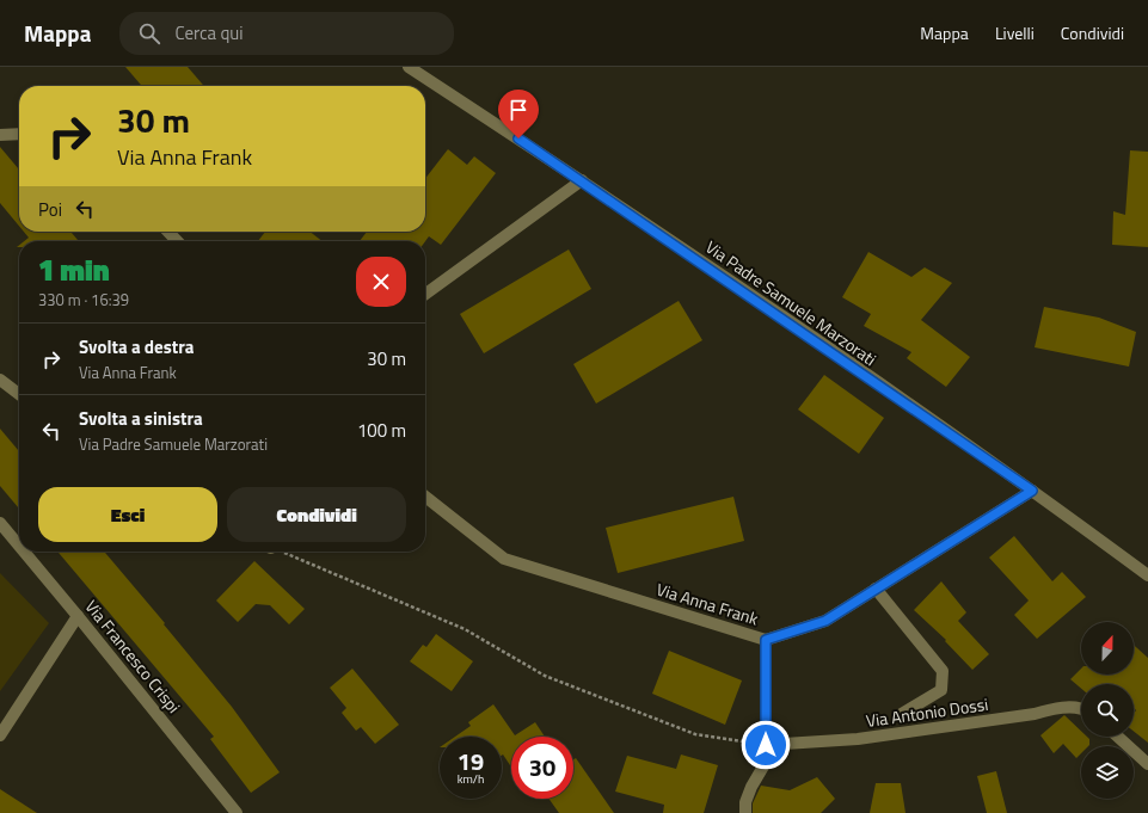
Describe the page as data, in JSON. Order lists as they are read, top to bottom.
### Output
{
  "streets": {
    "street": [
      "Via Padre Samuele Marzorati",
      "Via Anna Frank",
      "Via Francesco Crispi",
      "Via Antonio Dossi"
    ]
  },
  "crossings": [
    ["Via Padre Samuele Marzorati", "Via Anna Frank"]
  ],
  "north": "top",
  "page": {
    "header": "Mappa",
    "search": "Cerca qui",
    "nav": ["Mappa", "Livelli", "Condividi"],
    "turn": ["30 m", "Via Anna Frank"],
    "then": "Poi",
    "heading": ["1 min", "330 m · 16:39"],
    "list": [
      {
        "name": "Svolta a destra",
        "note": "Via Anna Frank",
        "value": "30 m"
      },
      {
        "name": "Svolta a sinistra",
        "note": "Via Padre Samuele Marzorati",
        "value": "100 m"
      }
    ],
    "buttons": ["Esci", "Condividi"],
    "speed": "19 km/h",
    "limit": "30"
  }
}
